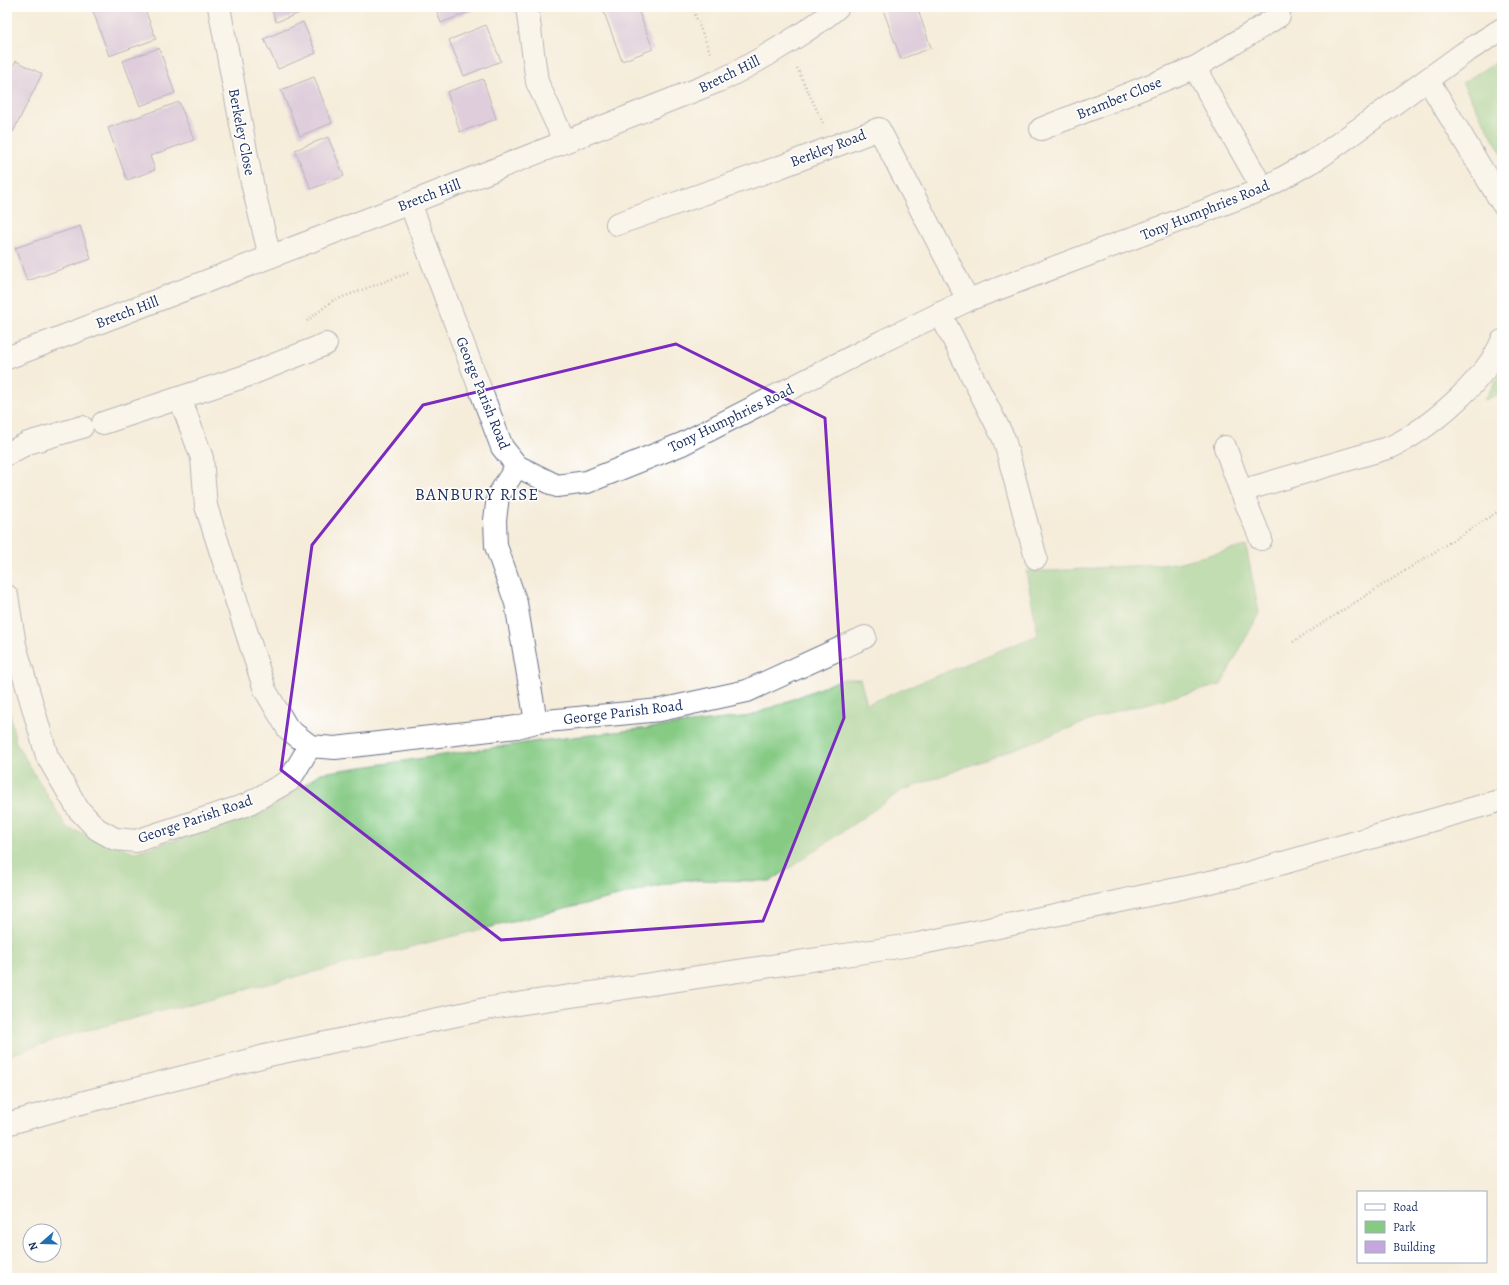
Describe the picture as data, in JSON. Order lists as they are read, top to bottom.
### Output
{
  "streets": {
    "street": [
      "Bretch Hill",
      "Bramber Close",
      "Berkeley Close",
      "Berkley Road",
      "Tony Humphries Road",
      "George Parish Road"
    ]
  },
  "crossings": [
    ["Bretch Hill", "Berkeley Close"],
    ["Bretch Hill", "George Parish Road"],
    ["Berkley Road", "Tony Humphries Road"],
    ["Tony Humphries Road", "George Parish Road"]
  ],
  "districts": ["BANBURY RISE"],
  "legend": ["Road", "Park", "Building"],
  "north": "left"
}
